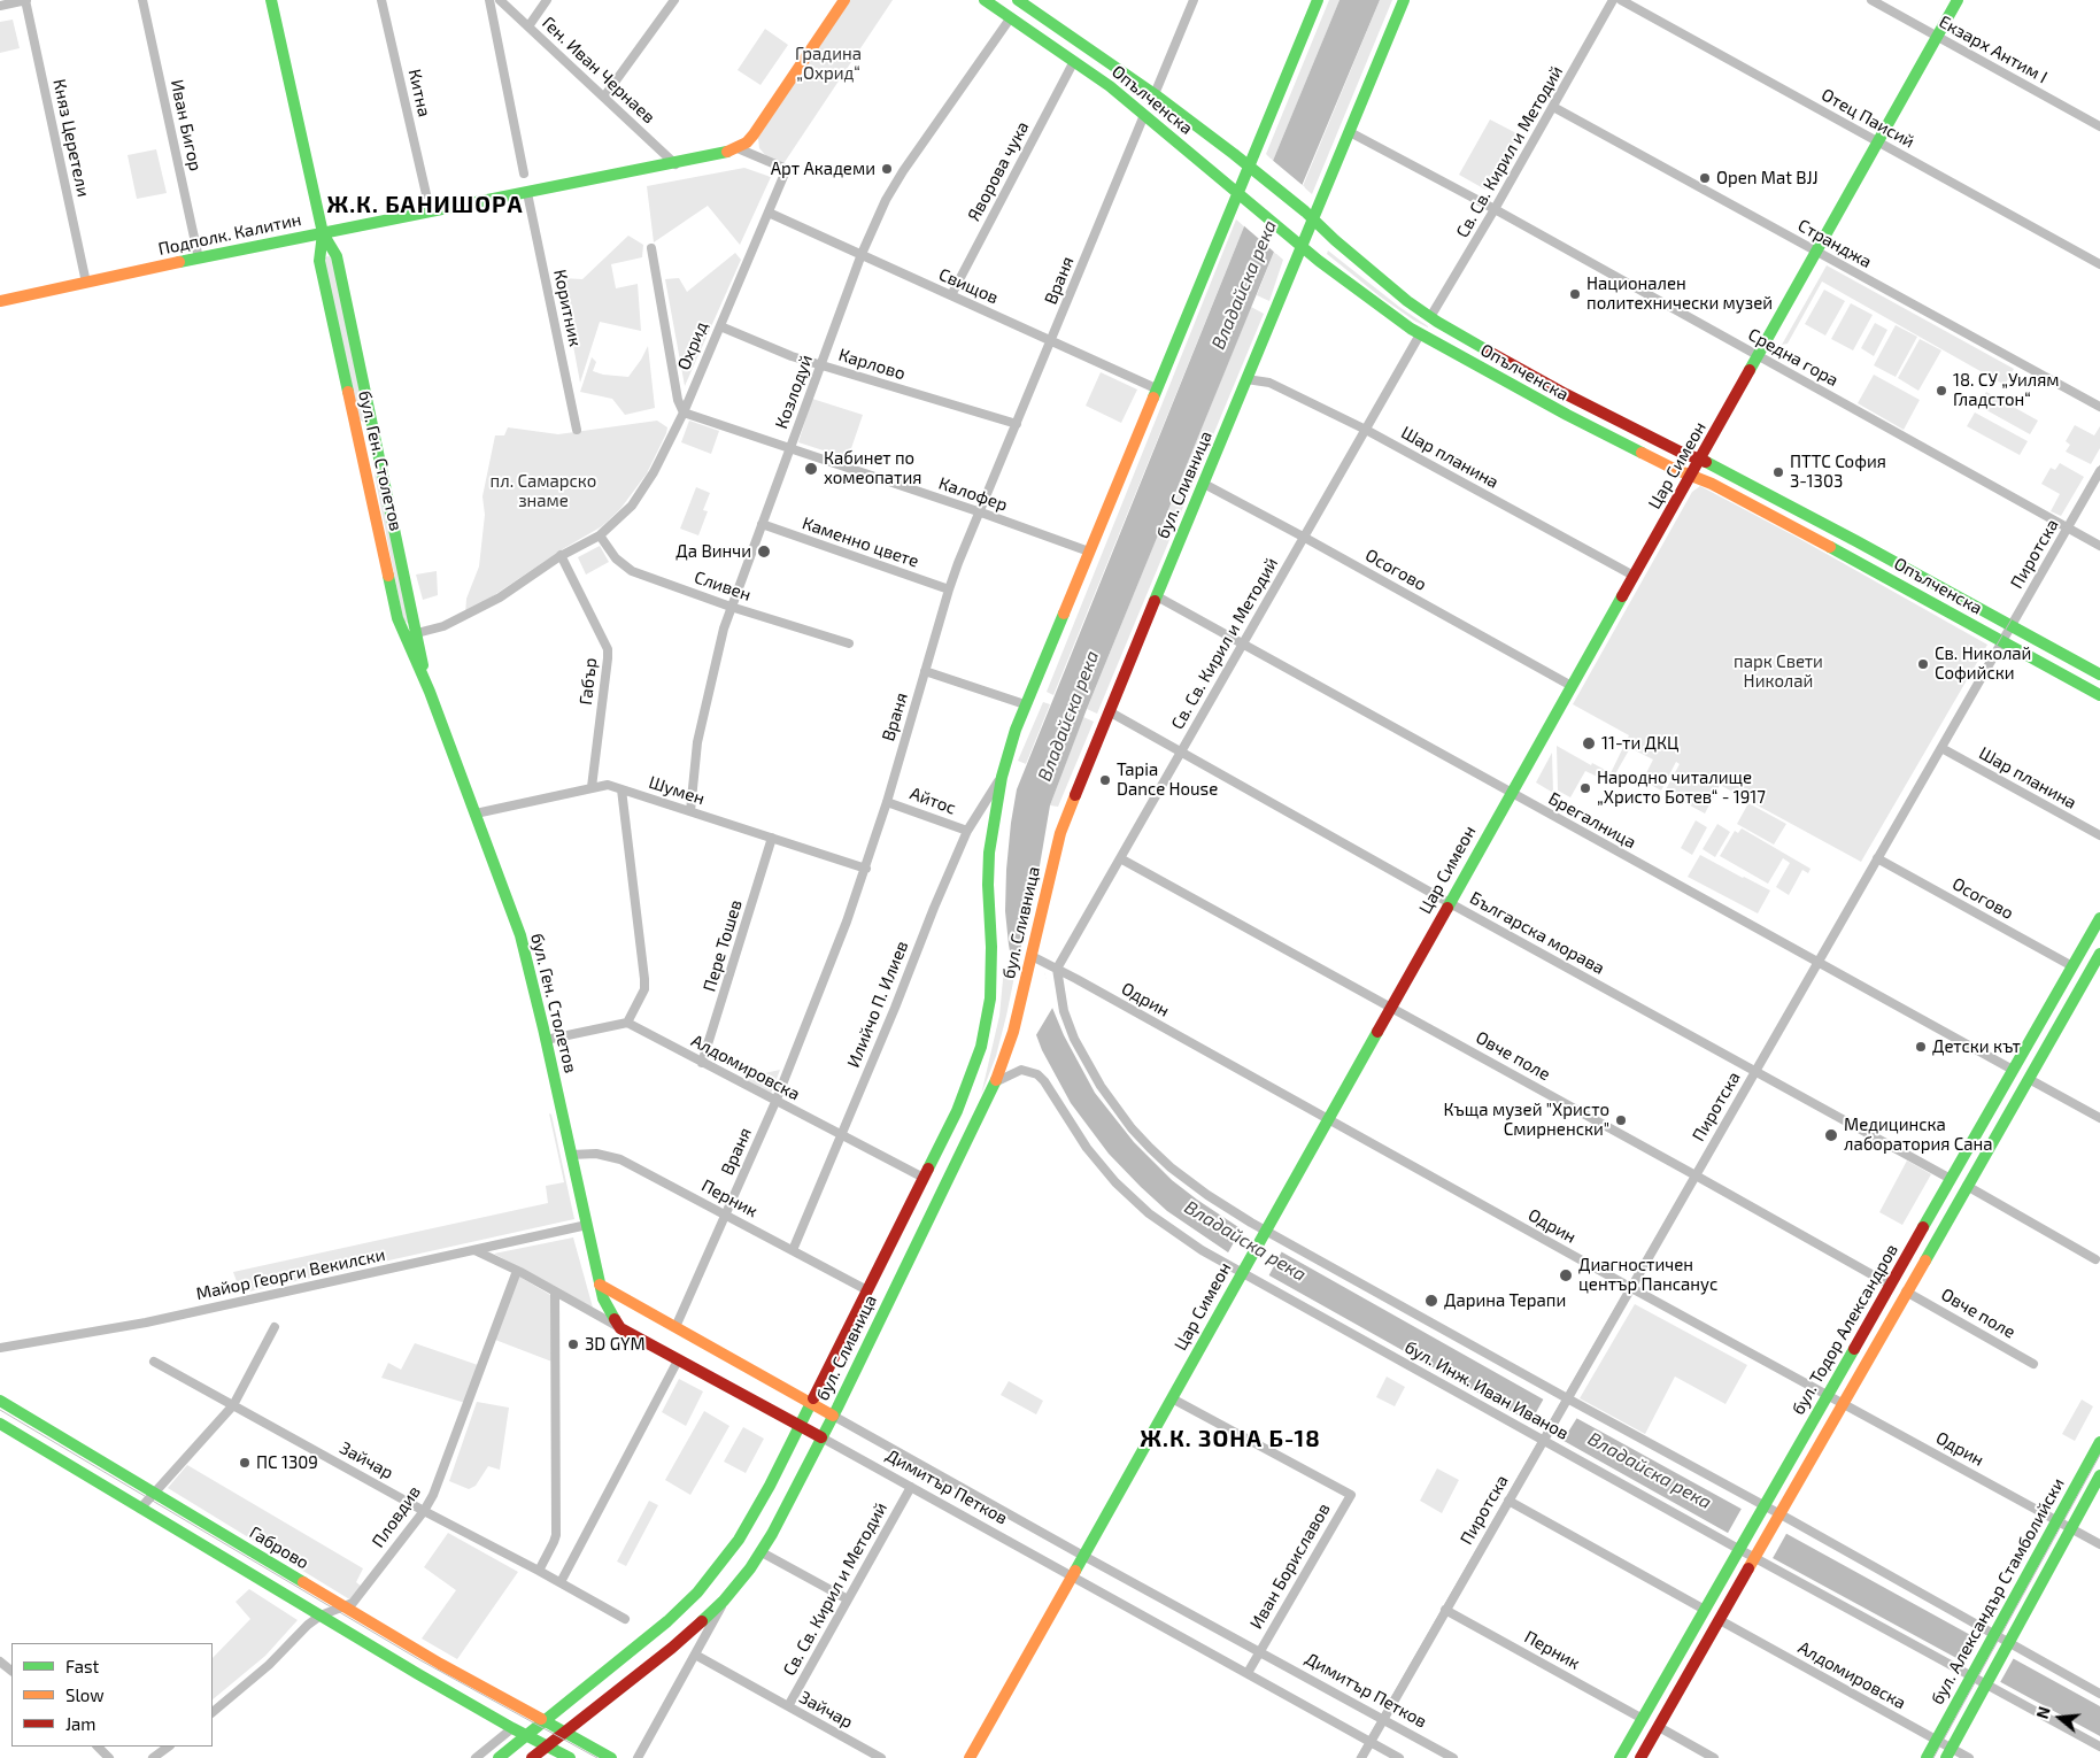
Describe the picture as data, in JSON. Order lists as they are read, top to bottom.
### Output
{
  "streets": {
    "main road": [
      "Опълченска",
      "Подполк. Калитин",
      "бул. Ген. Столетов",
      "Цар Симеон",
      "бул. Сливница",
      "бул. Тодор Александров",
      "Димитър Петков",
      "Габрово",
      "бул. Александър Стамболийски"
    ],
    "street": [
      "Екзарх Антим I",
      "Ген. Иван Чернаев",
      "Китна",
      "Отец Паисий",
      "Иван Бигор",
      "Княз Церетели",
      "Св. Св. Кирил и Методий",
      "Яворова чука",
      "Странджа",
      "Враня",
      "Свищов",
      "Коритник",
      "Охрид",
      "Средна гора",
      "Карлово",
      "Козлодуй",
      "Шар планина",
      "Калофер",
      "Каменно цвете",
      "Пиротска",
      "Осогово",
      "Сливен",
      "Габър",
      "Шумен",
      "Айтос",
      "Брегалница",
      "Българска морава",
      "Пере Тошев",
      "Одрин",
      "Илийчо П. Илиев",
      "Овче поле",
      "Алдомировска",
      "Перник",
      "Майор Георги Векилски",
      "бул. Инж. Иван Иванов",
      "Зайчар",
      "Пловдив",
      "Иван Бориславов"
    ]
  },
  "crossings": [
    ["Екзарх Антим I", "Цар Симеон"],
    ["Ген. Иван Чернаев", "Подполк. Калитин"],
    ["Опълченска", "Св. Св. Кирил и Методий"],
    ["Опълченска", "Яворова чука"],
    ["Опълченска", "Враня"],
    ["Опълченска", "Козлодуй"],
    ["Опълченска", "Цар Симеон"],
    ["Опълченска", "бул. Сливница"],
    ["Опълченска", "Пиротска"],
    ["Отец Паисий", "Цар Симеон"],
    ["Иван Бигор", "Подполк. Калитин"],
    ["Княз Церетели", "Подполк. Калитин"],
    ["Св. Св. Кирил и Методий", "Странджа"],
    ["Св. Св. Кирил и Методий", "Средна гора"],
    ["Св. Св. Кирил и Методий", "Шар планина"],
    ["Св. Св. Кирил и Методий", "Осогово"],
    ["Св. Св. Кирил и Методий", "Брегалница"],
    ["Св. Св. Кирил и Методий", "Българска морава"],
    ["Св. Св. Кирил и Методий", "Одрин"],
    ["Св. Св. Кирил и Методий", "Овче поле"],
    ["Св. Св. Кирил и Методий", "бул. Инж. Иван Иванов"],
    ["Св. Св. Кирил и Методий", "Зайчар"],
    ["Св. Св. Кирил и Методий", "Димитър Петков"],
    ["Яворова чука", "Свищов"],
    ["Подполк. Калитин", "Коритник"],
    ["Подполк. Калитин", "Охрид"],
    ["Подполк. Калитин", "бул. Ген. Столетов"],
    ["Странджа", "Цар Симеон"],
    ["Враня", "Свищов"],
    ["Враня", "Карлово"],
    ["Враня", "Калофер"],
    ["Враня", "Каменно цвете"],
    ["Враня", "Шумен"],
    ["Враня", "Айтос"],
    ["Враня", "Алдомировска"],
    ["Враня", "Перник"],
    ["Враня", "Димитър Петков"],
    ["Свищов", "Охрид"],
    ["Свищов", "Козлодуй"],
    ["Свищов", "бул. Сливница"],
    ["Охрид", "Карлово"],
    ["Охрид", "бул. Ген. Столетов"],
    ["Охрид", "Калофер"],
    ["Охрид", "Сливен"],
    ["Охрид", "Габър"],
    ["Средна гора", "Цар Симеон"],
    ["Средна гора", "бул. Сливница"],
    ["Средна гора", "Пиротска"],
    ["Карлово", "Козлодуй"],
    ["Козлодуй", "Калофер"],
    ["Козлодуй", "Каменно цвете"],
    ["Козлодуй", "Сливен"],
    ["Козлодуй", "Шумен"],
    ["Шар планина", "Цар Симеон"],
    ["Шар планина", "бул. Сливница"],
    ["Шар планина", "Пиротска"],
    ["бул. Ген. Столетов", "Шумен"],
    ["бул. Ген. Столетов", "Перник"],
    ["бул. Ген. Столетов", "Майор Георги Векилски"],
    ["бул. Ген. Столетов", "Димитър Петков"],
    ["Цар Симеон", "Осогово"],
    ["Цар Симеон", "Брегалница"],
    ["Цар Симеон", "Българска морава"],
    ["Цар Симеон", "Одрин"],
    ["Цар Симеон", "Овче поле"],
    ["Цар Симеон", "бул. Инж. Иван Иванов"],
    ["Цар Симеон", "Димитър Петков"],
    ["Цар Симеон", "Иван Бориславов"],
    ["бул. Сливница", "Калофер"],
    ["бул. Сливница", "Осогово"],
    ["бул. Сливница", "Брегалница"],
    ["бул. Сливница", "Българска морава"],
    ["бул. Сливница", "Одрин"],
    ["бул. Сливница", "Илийчо П. Илиев"],
    ["бул. Сливница", "Алдомировска"],
    ["бул. Сливница", "Перник"],
    ["бул. Сливница", "бул. Инж. Иван Иванов"],
    ["бул. Сливница", "Димитър Петков"],
    ["бул. Сливница", "Габрово"],
    ["Пиротска", "Осогово"],
    ["Пиротска", "Брегалница"],
    ["Пиротска", "Българска морава"],
    ["Пиротска", "Одрин"],
    ["Пиротска", "Овче поле"],
    ["Пиротска", "Перник"],
    ["Пиротска", "бул. Инж. Иван Иванов"],
    ["Пиротска", "Димитър Петков"],
    ["Осогово", "бул. Тодор Александров"],
    ["Габър", "Шумен"],
    ["Шумен", "Пере Тошев"],
    ["Айтос", "Илийчо П. Илиев"],
    ["Брегалница", "бул. Тодор Александров"],
    ["Българска морава", "бул. Тодор Александров"],
    ["Пере Тошев", "Алдомировска"],
    ["Одрин", "бул. Тодор Александров"],
    ["Одрин", "бул. Инж. Иван Иванов"],
    ["Одрин", "бул. Александър Стамболийски"],
    ["Илийчо П. Илиев", "Алдомировска"],
    ["Илийчо П. Илиев", "Перник"],
    ["Овче поле", "бул. Тодор Александров"],
    ["Алдомировска", "бул. Тодор Александров"],
    ["Алдомировска", "бул. Александър Стамболийски"],
    ["Перник", "бул. Тодор Александров"],
    ["Майор Георги Векилски", "Димитър Петков"],
    ["бул. Тодор Александров", "бул. Инж. Иван Иванов"],
    ["бул. Инж. Иван Иванов", "бул. Александър Стамболийски"],
    ["Зайчар", "Пловдив"],
    ["Димитър Петков", "Пловдив"],
    ["Димитър Петков", "Иван Бориславов"],
    ["Пловдив", "Габрово"]
  ],
  "districts": ["Ж.К. БАНИШОРА", "Ж.К. ЗОНА Б-18"],
  "water": ["Владайска река"],
  "parks": ["Градина „Охрид“", "пл. Самарско знаме", "парк Свети Николай"],
  "places": [
    "Арт Академи",
    "Open Mat BJJ",
    "Национален политехнически музей",
    "18. СУ „Уилям Гладстон“",
    "Кабинет по хомеопатия",
    "ПТТС София 3-1303",
    "Да Винчи",
    "Св. Николай Софийски",
    "11-ти ДКЦ",
    "Tapia Dance House",
    "Народно читалище „Христо Ботев“ - 1917",
    "Детски кът",
    "Къща музей \"Христо Смирненски\"",
    "Медицинска лаборатория Сана",
    "Диагностичен център Пансанус",
    "Дарина Терапи",
    "3D GYM",
    "ПС 1309"
  ],
  "legend": ["Fast", "Slow", "Jam"],
  "north": "left"
}
